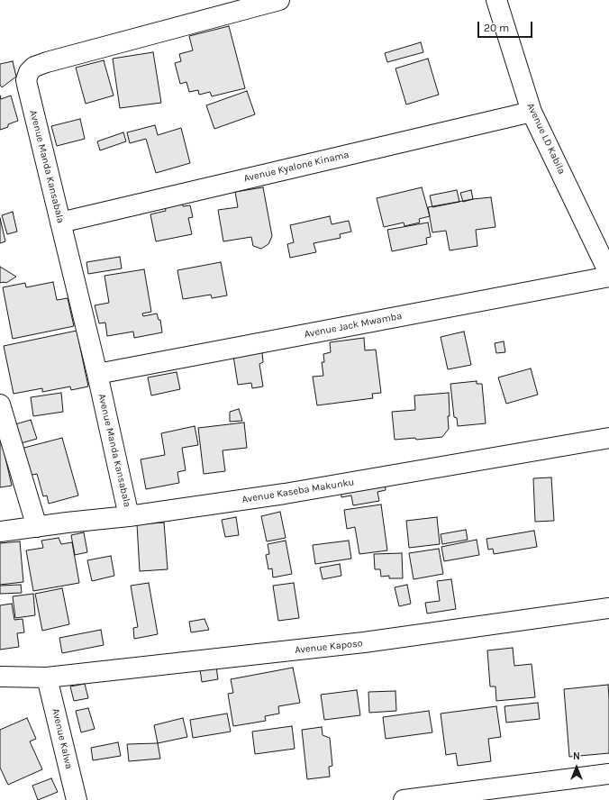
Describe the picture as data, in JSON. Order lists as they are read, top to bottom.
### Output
{
  "streets": {
    "street": [
      "Avenue LD Kabila",
      "Avenue Manda Kansabala",
      "Avenue Kyalone Kinama",
      "Avenue Jack Mwamba",
      "Avenue Kaseba Makunku",
      "Avenue Kaposo",
      "Avenue Kalwa"
    ]
  },
  "crossings": [
    ["Avenue LD Kabila", "Avenue Kyalone Kinama"],
    ["Avenue Manda Kansabala", "Avenue Kyalone Kinama"],
    ["Avenue Manda Kansabala", "Avenue Jack Mwamba"],
    ["Avenue Manda Kansabala", "Avenue Kaseba Makunku"],
    ["Avenue Kaposo", "Avenue Kalwa"]
  ],
  "scale_bar": "20 m",
  "north": "top"
}
